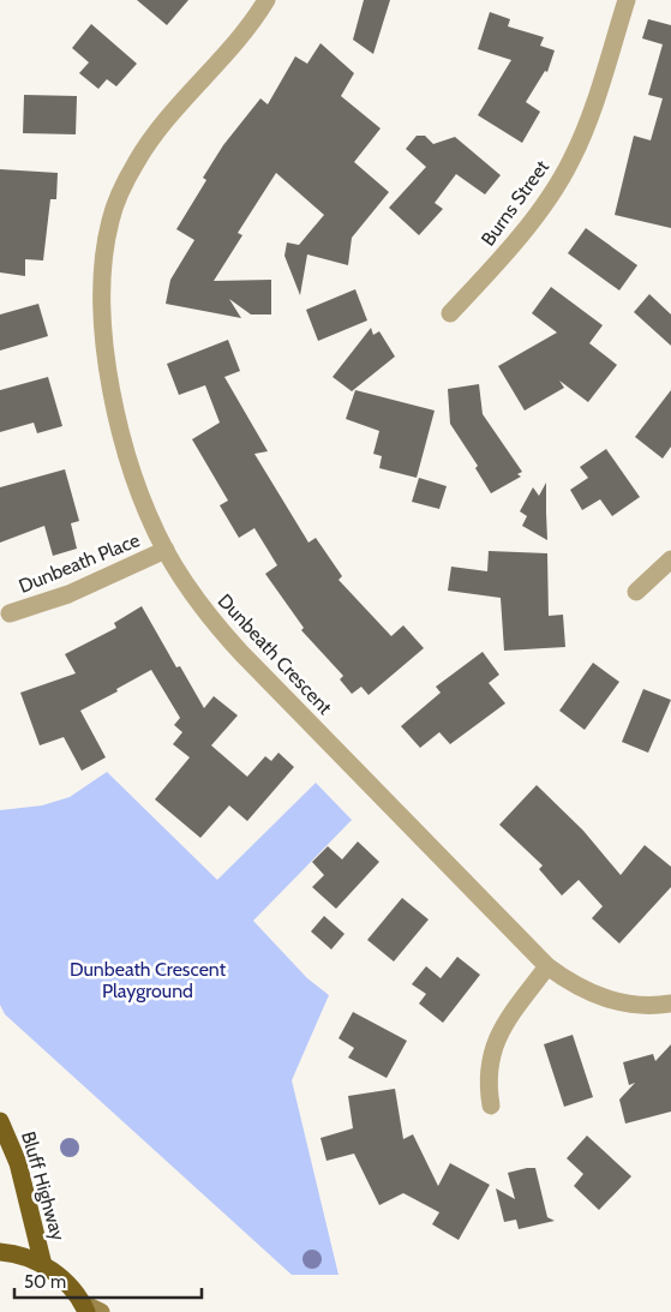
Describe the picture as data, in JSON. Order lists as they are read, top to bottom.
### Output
{
  "streets": {
    "highway": ["Bluff Highway"],
    "street": ["Burns Street", "Dunbeath Place", "Dunbeath Crescent"]
  },
  "crossings": [
    ["Dunbeath Place", "Dunbeath Crescent"]
  ],
  "parks": ["Dunbeath Crescent Playground"],
  "scale_bar": "50 m"
}
